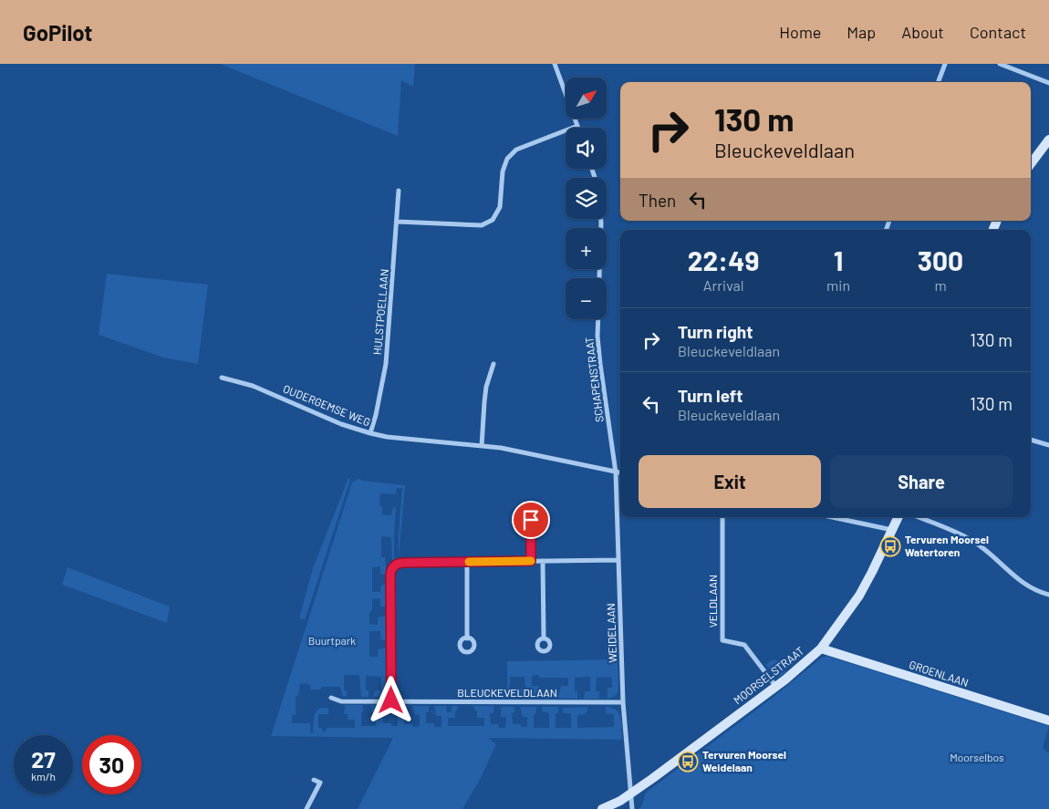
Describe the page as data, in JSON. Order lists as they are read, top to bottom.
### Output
{
  "streets": {
    "street": [
      "HULSTPOELLAAN",
      "SCHAPENSTRAAT",
      "OUDERGEMSE WEG",
      "VELDLAAN",
      "WEIDELAAN",
      "GROENLAAN",
      "MOORSELSTRAAT",
      "BLEUCKEVELDLAAN"
    ]
  },
  "crossings": [
    ["HULSTPOELLAAN", "OUDERGEMSE WEG"],
    ["SCHAPENSTRAAT", "OUDERGEMSE WEG"],
    ["SCHAPENSTRAAT", "WEIDELAAN"],
    ["OUDERGEMSE WEG", "WEIDELAAN"],
    ["VELDLAAN", "MOORSELSTRAAT"],
    ["WEIDELAAN", "MOORSELSTRAAT"],
    ["WEIDELAAN", "BLEUCKEVELDLAAN"],
    ["GROENLAAN", "MOORSELSTRAAT"]
  ],
  "parks": ["Buurtpark", "Moorselbos"],
  "places": {
    "bus stop": ["Tervuren Moorsel Watertoren", "Tervuren Moorsel Weidelaan"]
  },
  "north": "top right",
  "page": {
    "header": "GoPilot",
    "nav": [
      "Home",
      "Map",
      "About",
      "Contact"
    ],
    "map_buttons": ["+", "−"],
    "turn": ["130 m", "Bleuckeveldlaan"],
    "then": "Then",
    "eta": [
      "22:49",
      "Arrival",
      "1",
      "min",
      "300",
      "m"
    ],
    "list": [
      {
        "name": "Turn right",
        "note": "Bleuckeveldlaan",
        "value": "130 m"
      },
      {
        "name": "Turn left",
        "note": "Bleuckeveldlaan",
        "value": "130 m"
      }
    ],
    "buttons": ["Exit", "Share"],
    "speed": "27 km/h",
    "limit": "30"
  }
}
